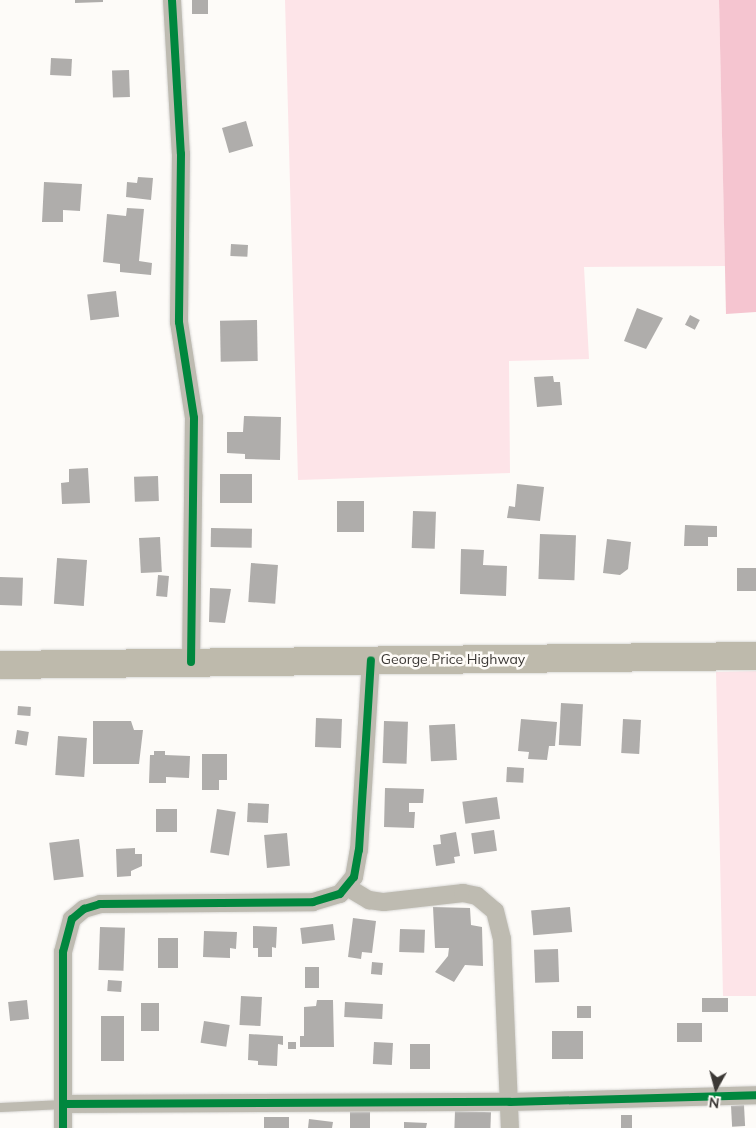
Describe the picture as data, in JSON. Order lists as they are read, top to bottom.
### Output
{
  "streets": {
    "highway": ["George Price Highway"]
  },
  "north": "bottom"
}
